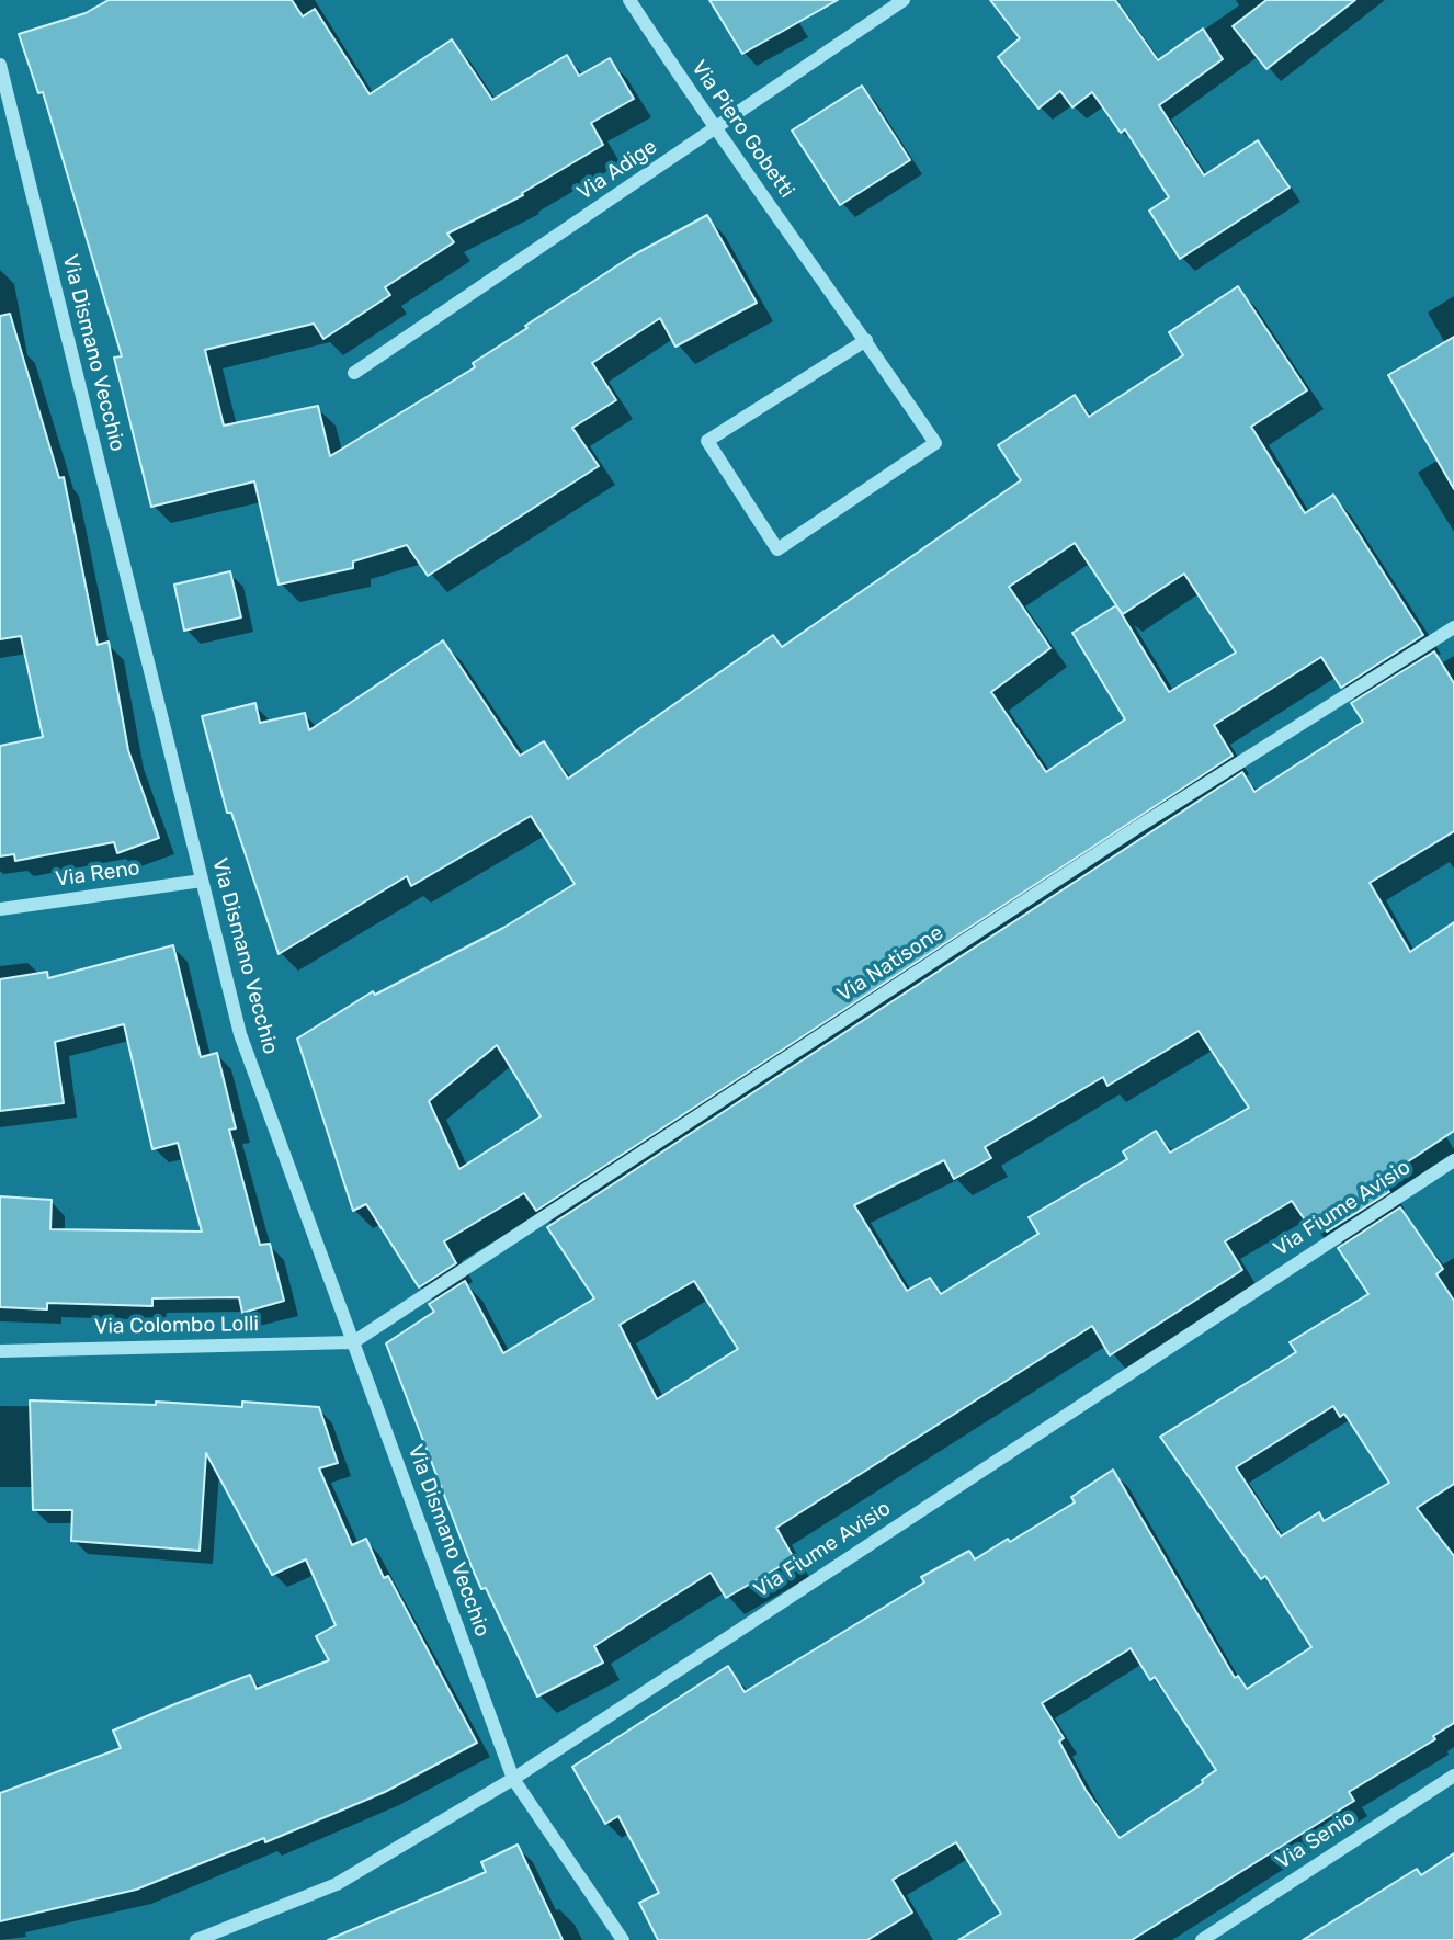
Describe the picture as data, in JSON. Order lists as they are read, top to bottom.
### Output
{
  "streets": {
    "street": [
      "Via Piero Gobetti",
      "Via Adige",
      "Via Dismano Vecchio",
      "Via Reno",
      "Via Natisone",
      "Via Fiume Avisio",
      "Via Colombo Lolli",
      "Via Senio"
    ]
  },
  "crossings": [
    ["Via Piero Gobetti", "Via Adige"],
    ["Via Dismano Vecchio", "Via Reno"],
    ["Via Dismano Vecchio", "Via Natisone"],
    ["Via Dismano Vecchio", "Via Fiume Avisio"],
    ["Via Dismano Vecchio", "Via Colombo Lolli"],
    ["Via Natisone", "Via Colombo Lolli"]
  ]
}
